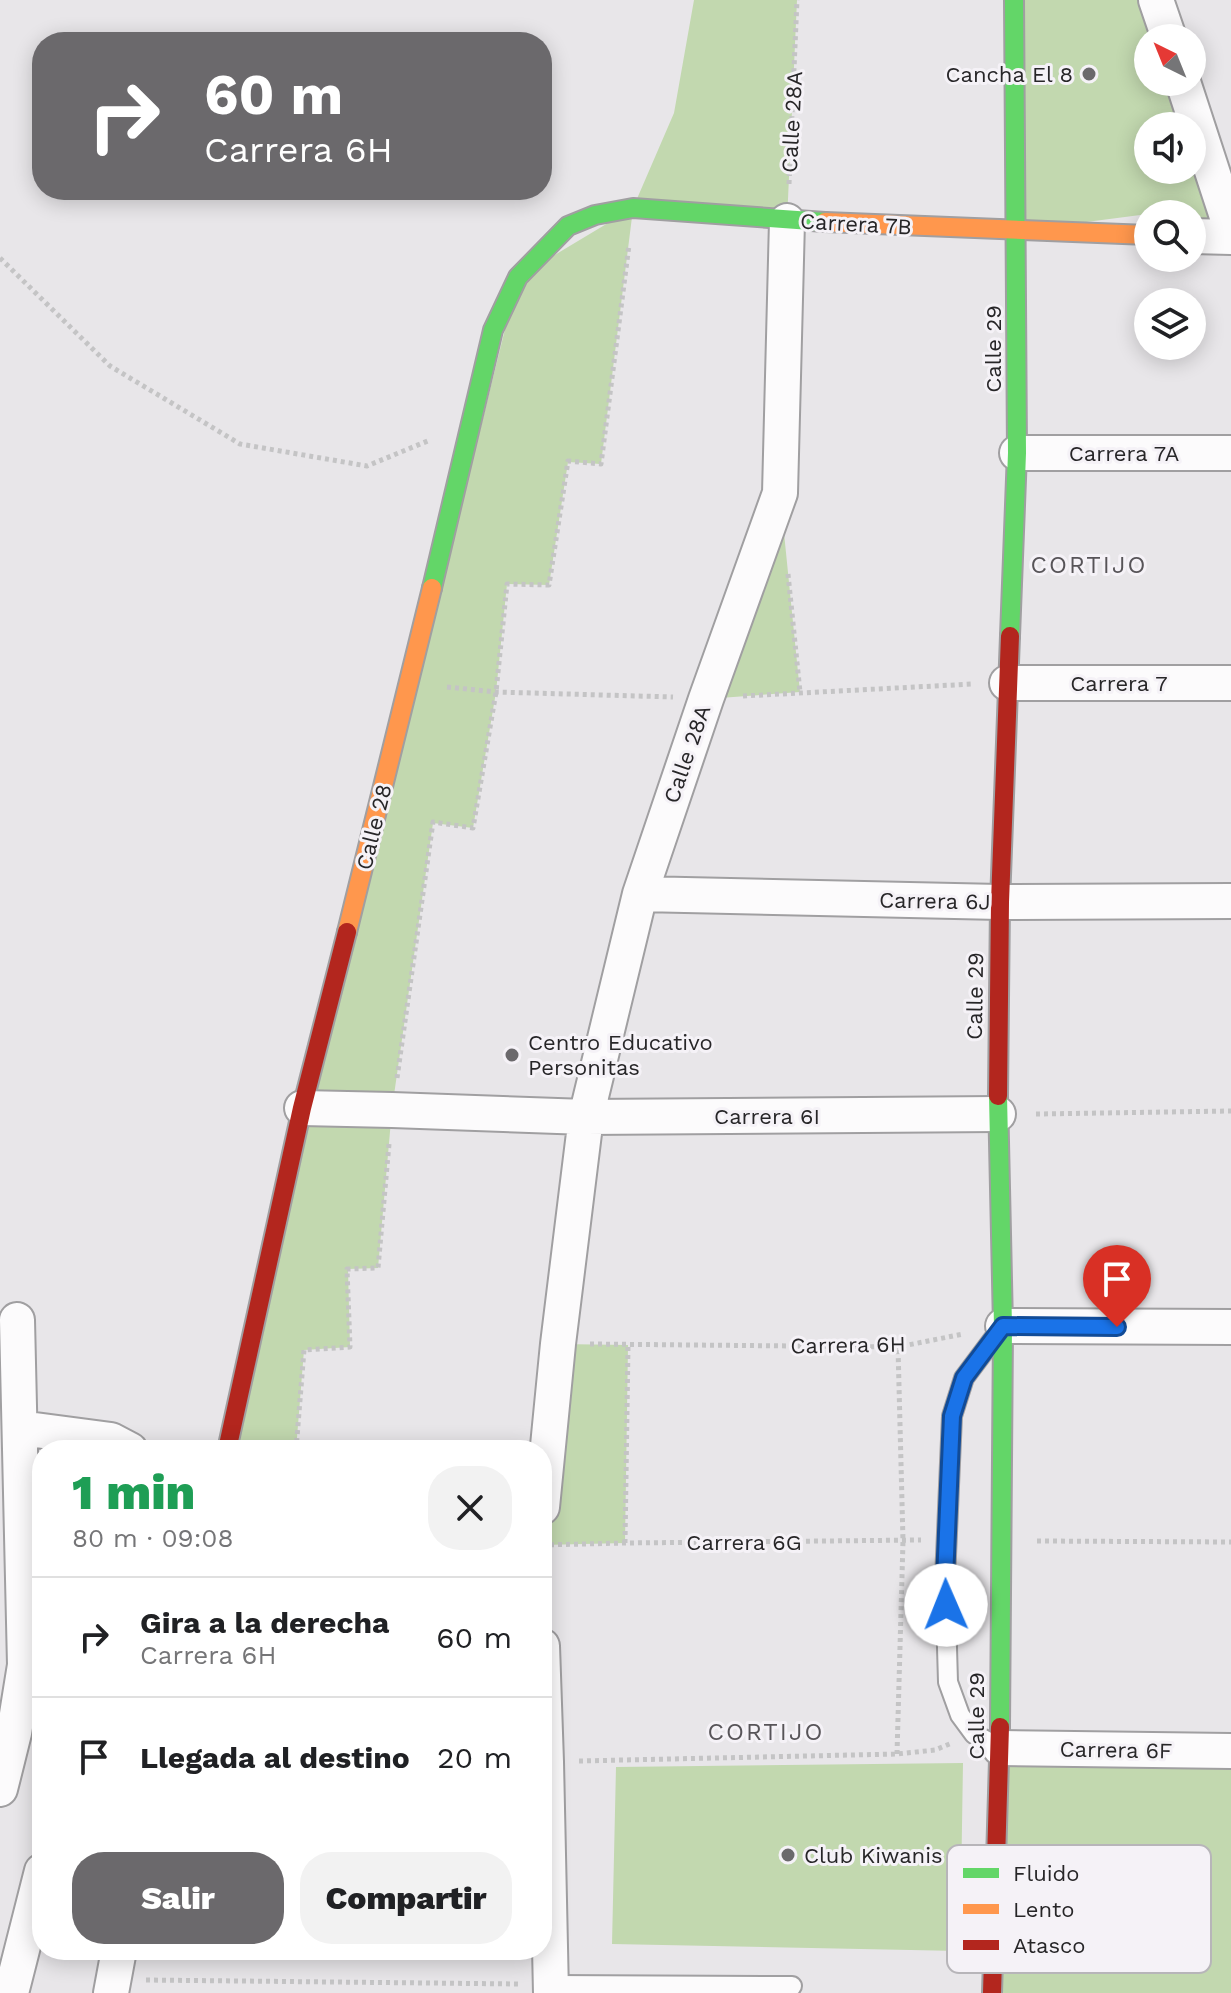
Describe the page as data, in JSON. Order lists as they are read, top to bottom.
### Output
{
  "streets": {
    "street": [
      "Calle 28A",
      "Carrera 7B",
      "Calle 29",
      "Carrera 7A",
      "Carrera 7",
      "Calle 28",
      "Carrera 6J",
      "Carrera 6I",
      "Carrera 6F"
    ],
    "path": ["Carrera 6H", "Carrera 6G"]
  },
  "crossings": [
    ["Calle 28A", "Carrera 7B"],
    ["Calle 28A", "Carrera 6J"],
    ["Calle 28A", "Carrera 6I"],
    ["Calle 28A", "Carrera 6H"],
    ["Carrera 7B", "Calle 29"],
    ["Carrera 7B", "Calle 28"],
    ["Calle 29", "Carrera 7A"],
    ["Calle 29", "Carrera 7"],
    ["Calle 29", "Carrera 6J"],
    ["Calle 29", "Carrera 6I"],
    ["Calle 29", "Carrera 6H"],
    ["Calle 29", "Carrera 6F"],
    ["Calle 28", "Carrera 6I"]
  ],
  "districts": ["CORTIJO", "CORTIJO"],
  "places": ["Cancha El 8", "Centro Educativo Personitas", "Club Kiwanis"],
  "legend": ["Fluido", "Lento", "Atasco"],
  "north": "top left",
  "page": {
    "turn": ["60 m", "Carrera 6H"],
    "heading": ["1 min", "80 m · 09:08"],
    "list": [
      {
        "name": "Gira a la derecha",
        "note": "Carrera 6H",
        "value": "60 m"
      },
      {
        "name": "Llegada al destino",
        "value": "20 m"
      }
    ],
    "buttons": ["Salir", "Compartir"]
  }
}
